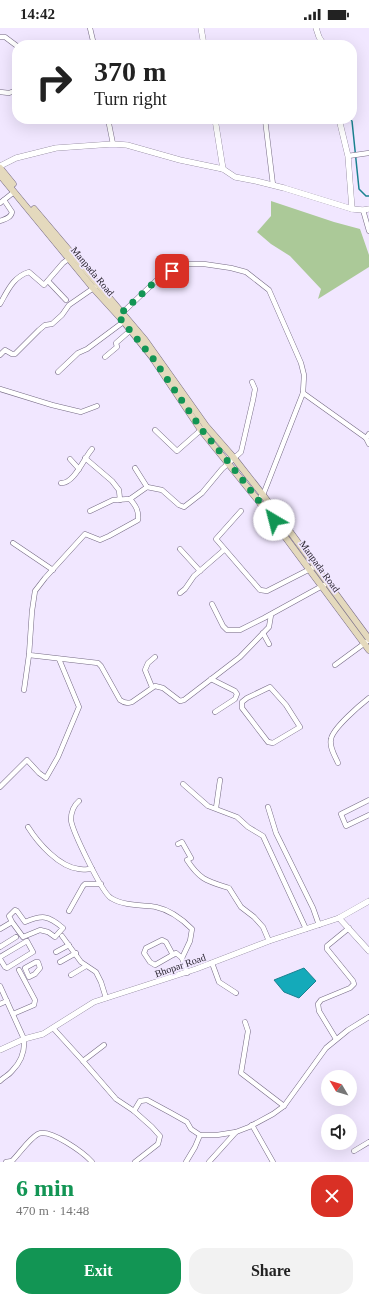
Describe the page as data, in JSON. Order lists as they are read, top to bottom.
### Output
{
  "streets": {
    "main road": ["Manpada Road"],
    "street": ["Bhopar Road"]
  },
  "north": "top left",
  "page": {
    "status": "14:42",
    "turn": ["370 m", "Turn right"],
    "heading": ["6 min", "470 m · 14:48"],
    "buttons": ["Exit", "Share"]
  }
}
